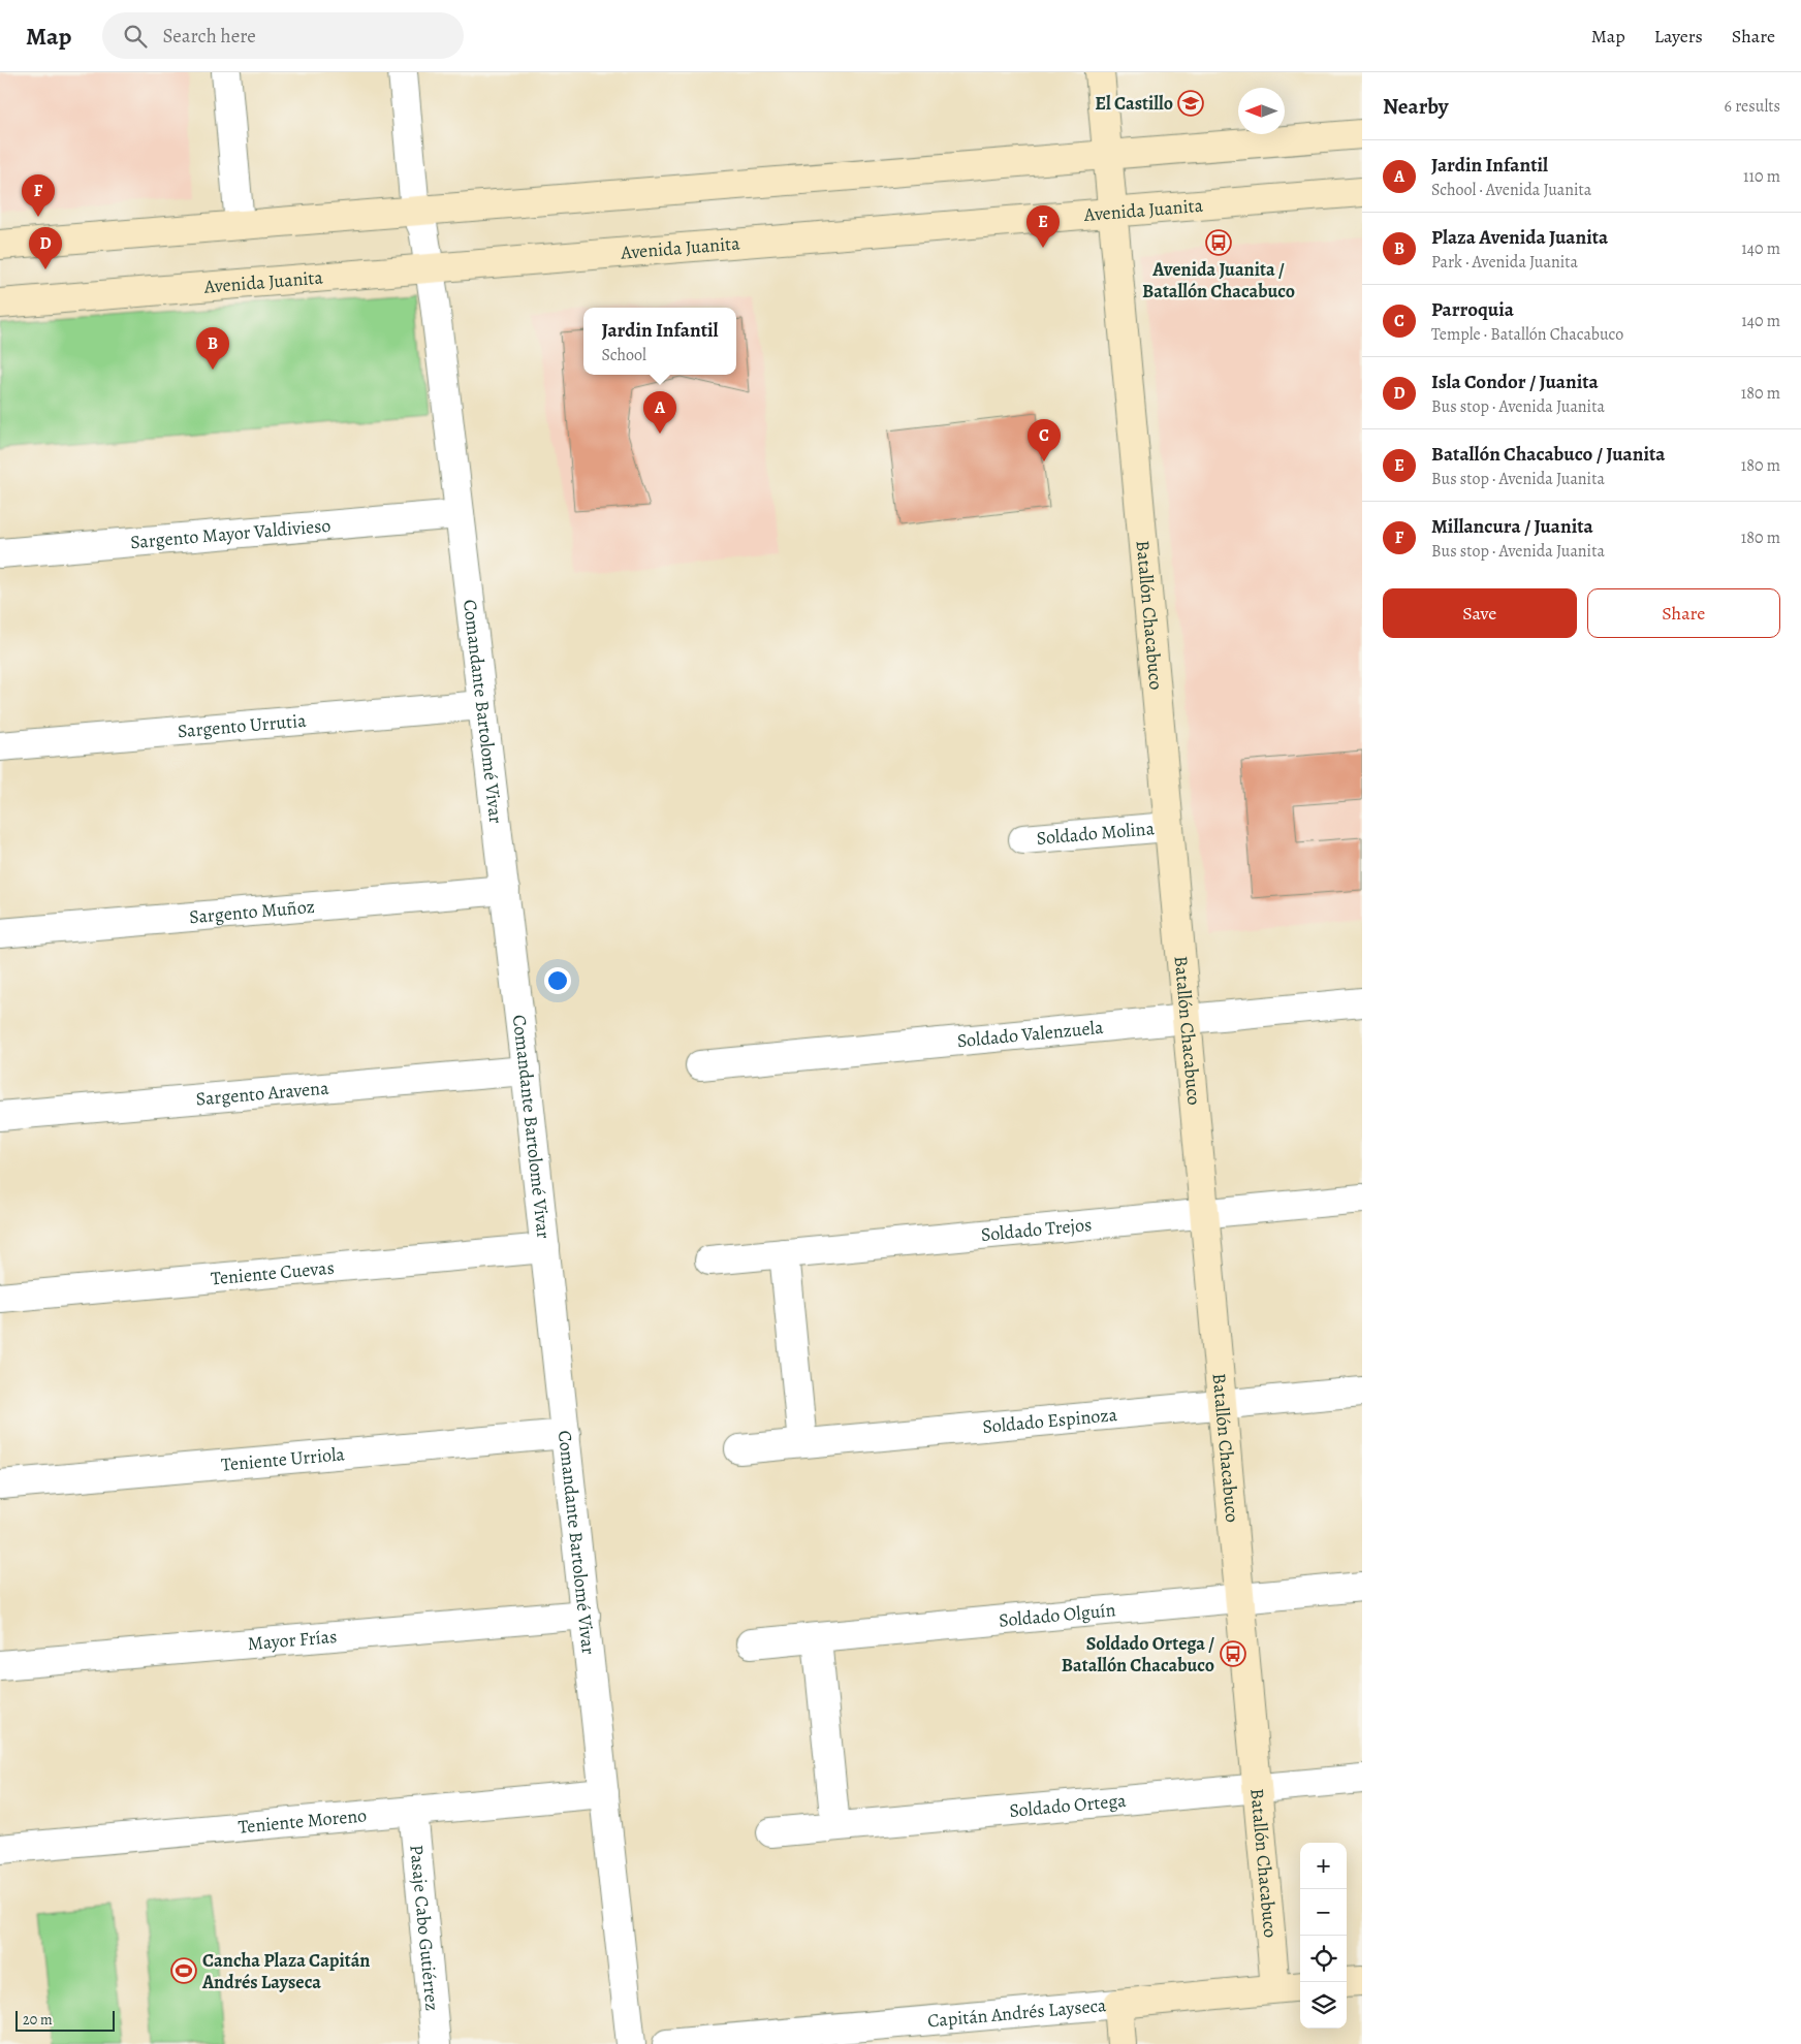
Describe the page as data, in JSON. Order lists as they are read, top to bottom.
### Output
{
  "streets": {
    "street": [
      "Avenida Juanita",
      "Sargento Mayor Valdivieso",
      "Batallón Chacabuco",
      "Comandante Bartolomé Vivar",
      "Sargento Urrutia",
      "Soldado Molina",
      "Sargento Muñoz",
      "Soldado Valenzuela",
      "Sargento Aravena",
      "Soldado Trejos",
      "Teniente Cuevas",
      "Soldado Espinoza",
      "Teniente Urriola",
      "Soldado Olguín",
      "Mayor Frías",
      "Soldado Ortega",
      "Teniente Moreno",
      "Pasaje Cabo Gutiérrez",
      "Capitán Andrés Layseca"
    ]
  },
  "crossings": [
    ["Avenida Juanita", "Batallón Chacabuco"],
    ["Avenida Juanita", "Comandante Bartolomé Vivar"],
    ["Sargento Mayor Valdivieso", "Comandante Bartolomé Vivar"],
    ["Batallón Chacabuco", "Soldado Molina"],
    ["Batallón Chacabuco", "Soldado Valenzuela"],
    ["Batallón Chacabuco", "Soldado Trejos"],
    ["Batallón Chacabuco", "Soldado Espinoza"],
    ["Batallón Chacabuco", "Soldado Olguín"],
    ["Batallón Chacabuco", "Soldado Ortega"],
    ["Batallón Chacabuco", "Capitán Andrés Layseca"],
    ["Comandante Bartolomé Vivar", "Sargento Urrutia"],
    ["Comandante Bartolomé Vivar", "Sargento Muñoz"],
    ["Comandante Bartolomé Vivar", "Sargento Aravena"],
    ["Comandante Bartolomé Vivar", "Teniente Cuevas"],
    ["Comandante Bartolomé Vivar", "Teniente Urriola"],
    ["Comandante Bartolomé Vivar", "Mayor Frías"],
    ["Comandante Bartolomé Vivar", "Teniente Moreno"],
    ["Teniente Moreno", "Pasaje Cabo Gutiérrez"]
  ],
  "places": {
    "school or university": ["El Castillo"],
    "bus stop": ["Avenida Juanita / Batallón Chacabuco", "Soldado Ortega / Batallón Chacabuco"],
    "sports": ["Cancha Plaza Capitán Andrés Layseca"]
  },
  "scale_bar": "20 m",
  "north": "left",
  "page": {
    "header": "Map",
    "search": "Search here",
    "nav": ["Map", "Layers", "Share"],
    "heading": ["Nearby", "6 results"],
    "list": [
      {
        "mark": "A",
        "name": "Jardin Infantil",
        "note": "School · Avenida Juanita",
        "value": "110 m"
      },
      {
        "mark": "B",
        "name": "Plaza Avenida Juanita",
        "note": "Park · Avenida Juanita",
        "value": "140 m"
      },
      {
        "mark": "C",
        "name": "Parroquia",
        "note": "Temple · Batallón Chacabuco",
        "value": "140 m"
      },
      {
        "mark": "D",
        "name": "Isla Condor / Juanita",
        "note": "Bus stop · Avenida Juanita",
        "value": "180 m"
      },
      {
        "mark": "E",
        "name": "Batallón Chacabuco / Juanita",
        "note": "Bus stop · Avenida Juanita",
        "value": "180 m"
      },
      {
        "mark": "F",
        "name": "Millancura / Juanita",
        "note": "Bus stop · Avenida Juanita",
        "value": "180 m"
      }
    ],
    "pins": [
      "F",
      "E",
      "D",
      "B",
      "A",
      "C"
    ],
    "popup": ["Jardin Infantil", "School"],
    "buttons": ["Save", "Share"],
    "map_buttons": ["+", "−"],
    "scale": "20 m"
  }
}
